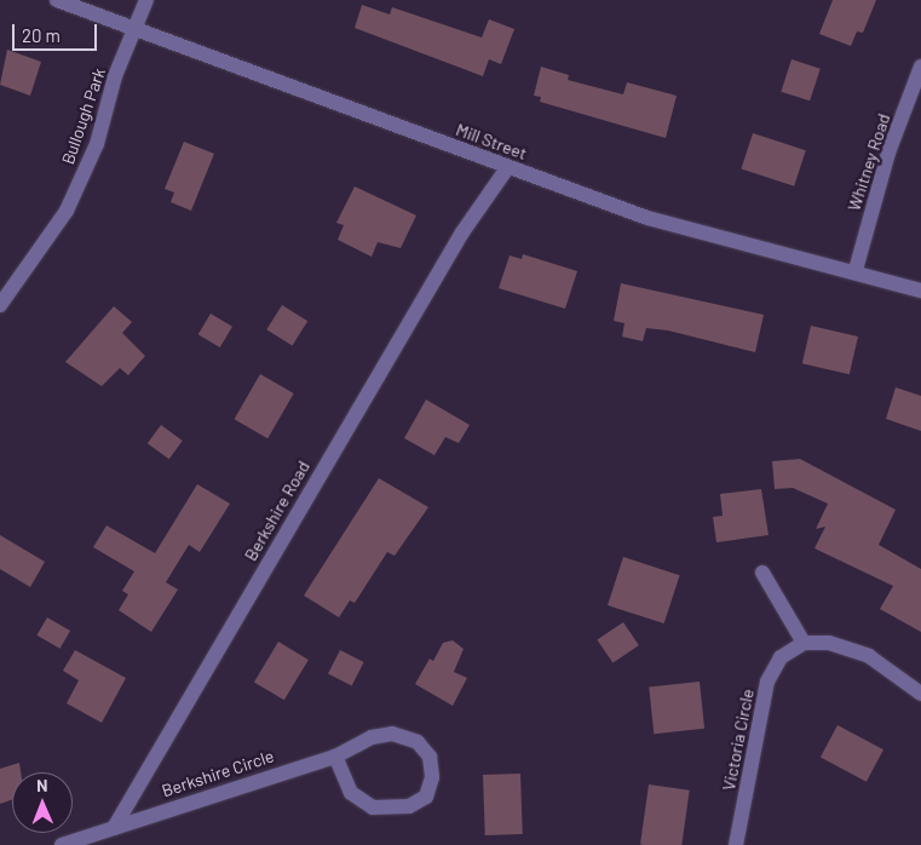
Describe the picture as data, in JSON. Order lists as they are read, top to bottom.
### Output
{
  "streets": {
    "street": [
      "Bullough Park",
      "Mill Street",
      "Whitney Road",
      "Berkshire Road",
      "Victoria Circle",
      "Berkshire Circle"
    ]
  },
  "crossings": [
    ["Bullough Park", "Mill Street"],
    ["Mill Street", "Whitney Road"],
    ["Mill Street", "Berkshire Road"],
    ["Berkshire Road", "Berkshire Circle"]
  ],
  "scale_bar": "20 m",
  "north": "top"
}
